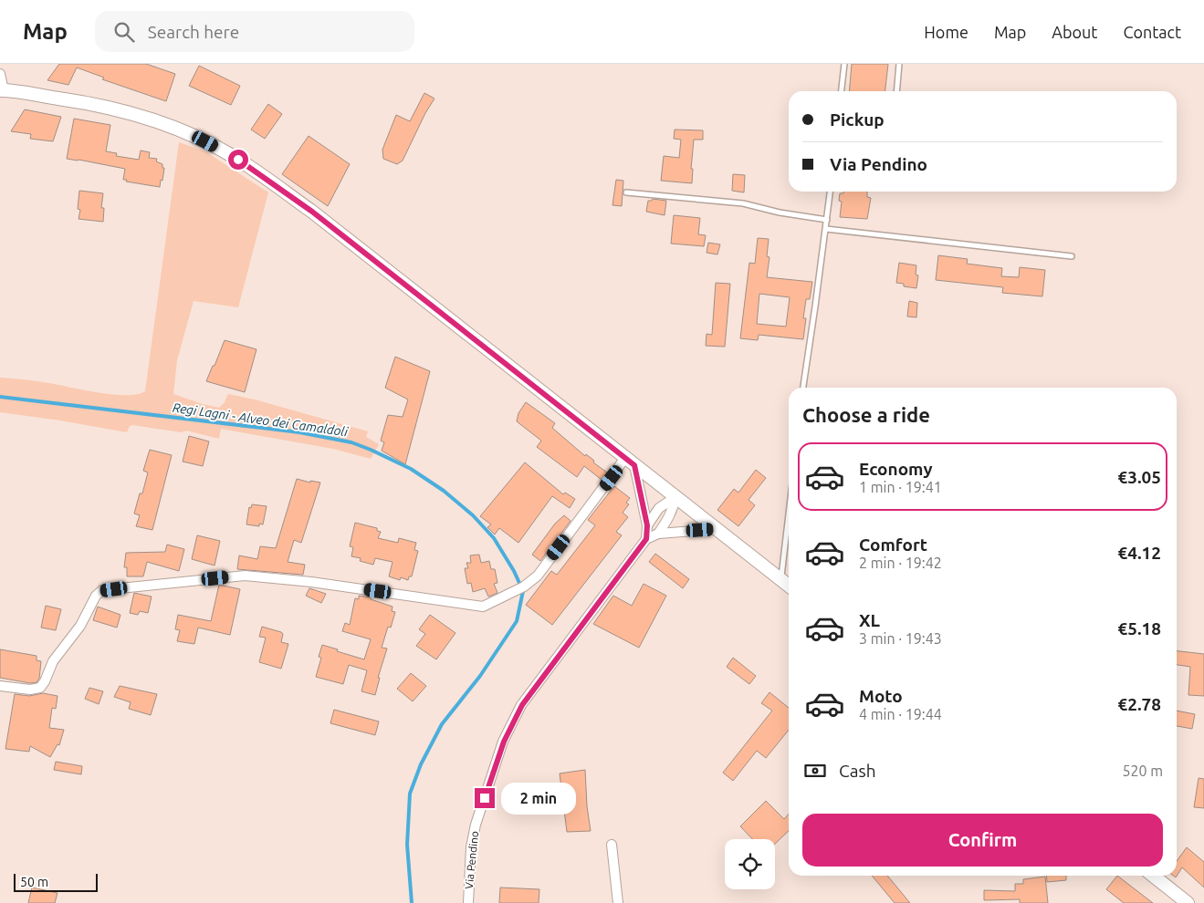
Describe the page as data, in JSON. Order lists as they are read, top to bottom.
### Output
{
  "streets": {
    "street": ["Via Pendino"]
  },
  "water": ["Regi Lagni - Alveo dei Camaldoli"],
  "scale_bar": "50 m",
  "page": {
    "header": "Map",
    "search": "Search here",
    "nav": [
      "Home",
      "Map",
      "About",
      "Contact"
    ],
    "banner": ["Pickup", "Via Pendino"],
    "heading": "Choose a ride",
    "list": [
      {
        "name": "Economy",
        "note": "1 min · 19:41",
        "value": "€3.05"
      },
      {
        "name": "Comfort",
        "note": "2 min · 19:42",
        "value": "€4.12"
      },
      {
        "name": "XL",
        "note": "3 min · 19:43",
        "value": "€5.18"
      },
      {
        "name": "Moto",
        "note": "4 min · 19:44",
        "value": "€2.78"
      }
    ],
    "pay": ["Cash", "520 m"],
    "bubble": "2 min",
    "buttons": "Confirm",
    "scale": "50 m"
  }
}
